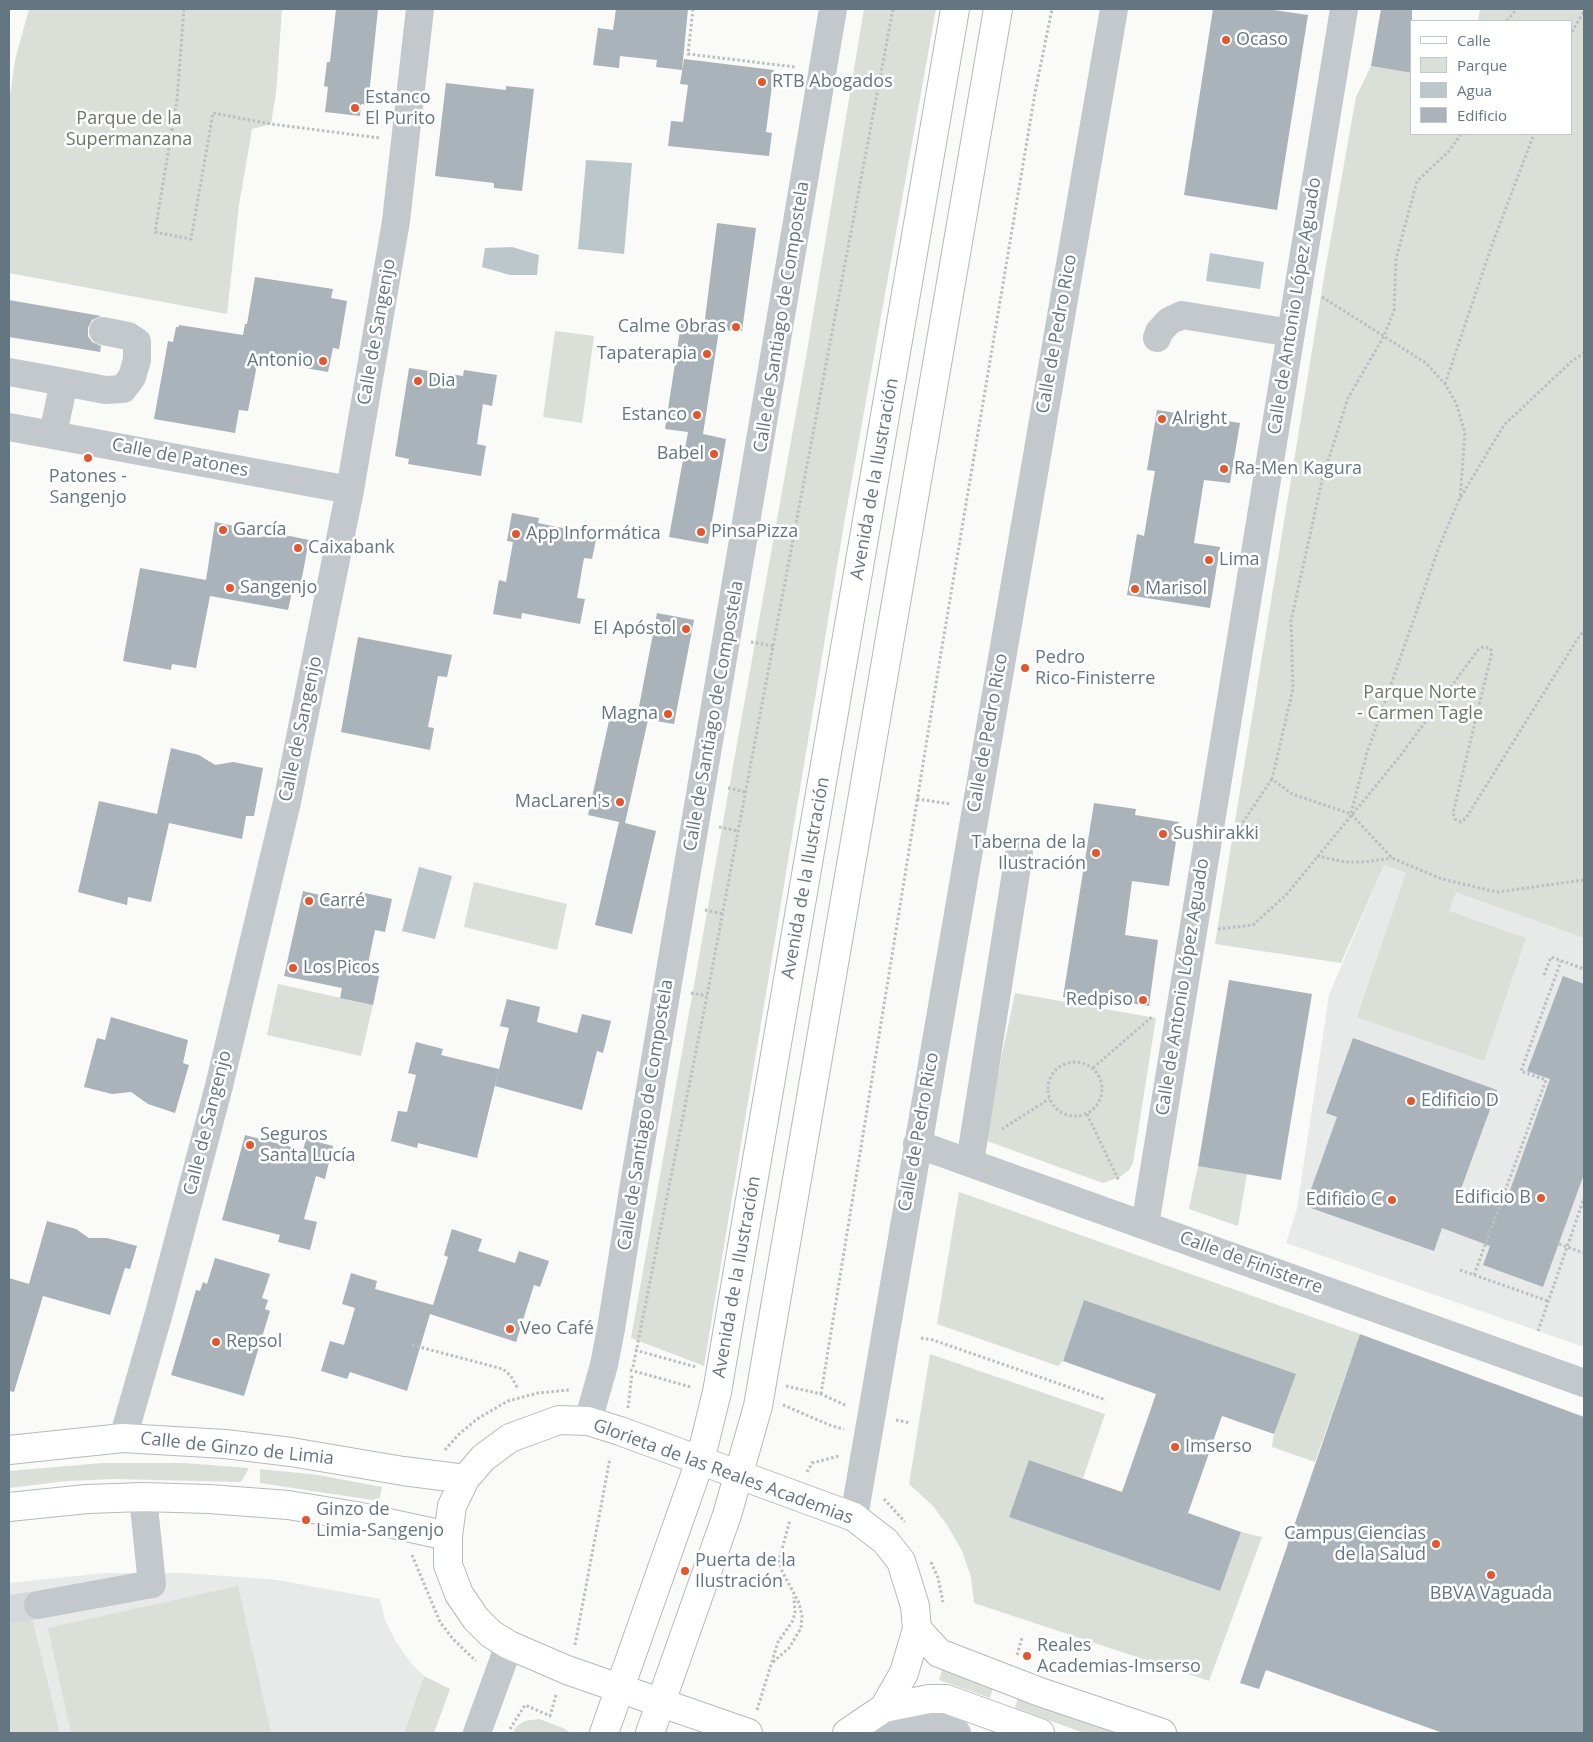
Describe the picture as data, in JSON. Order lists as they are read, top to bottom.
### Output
{
  "streets": {
    "main road": ["Avenida de la Ilustración", "Calle de Ginzo de Limia", "Glorieta de las Reales Academias"],
    "street": [
      "Calle de Antonio López Aguado",
      "Calle de Santiago de Compostela",
      "Calle de Sangenjo",
      "Calle de Pedro Rico",
      "Calle de Patones",
      "Calle de Finisterre"
    ]
  },
  "crossings": [
    ["Calle de Antonio López Aguado", "Calle de Finisterre"],
    ["Calle de Santiago de Compostela", "Glorieta de las Reales Academias"],
    ["Calle de Sangenjo", "Calle de Patones"],
    ["Calle de Sangenjo", "Calle de Ginzo de Limia"],
    ["Calle de Pedro Rico", "Calle de Finisterre"],
    ["Calle de Pedro Rico", "Glorieta de las Reales Academias"],
    ["Avenida de la Ilustración", "Glorieta de las Reales Academias"],
    ["Calle de Ginzo de Limia", "Glorieta de las Reales Academias"]
  ],
  "parks": ["Parque de la Supermanzana", "Parque Norte - Carmen Tagle"],
  "places": [
    "Ocaso",
    "RTB Abogados",
    "Estanco El Purito",
    "Calme Obras",
    "Tapaterapia",
    "Antonio",
    "Dia",
    "Estanco",
    "Alright",
    "Babel",
    "Patones - Sangenjo",
    "Ra-Men Kagura",
    "García",
    "PinsaPizza",
    "App Informática",
    "Caixabank",
    "Lima",
    "Sangenjo",
    "Marisol",
    "El Apóstol",
    "Pedro Rico-Finisterre",
    "Magna",
    "MacLaren's",
    "Sushirakki",
    "Taberna de la Ilustración",
    "Carré",
    "Los Picos",
    "Redpiso",
    "Edificio D",
    "Seguros Santa Lucía",
    "Edificio B",
    "Edificio C",
    "Veo Café",
    "Repsol",
    "Imserso",
    "Ginzo de Limia-Sangenjo",
    "Campus Ciencias de la Salud",
    "Puerta de la Ilustración",
    "BBVA Vaguada",
    "Reales Academias-Imserso"
  ],
  "legend": [
    "Calle",
    "Parque",
    "Agua",
    "Edificio"
  ]
}
